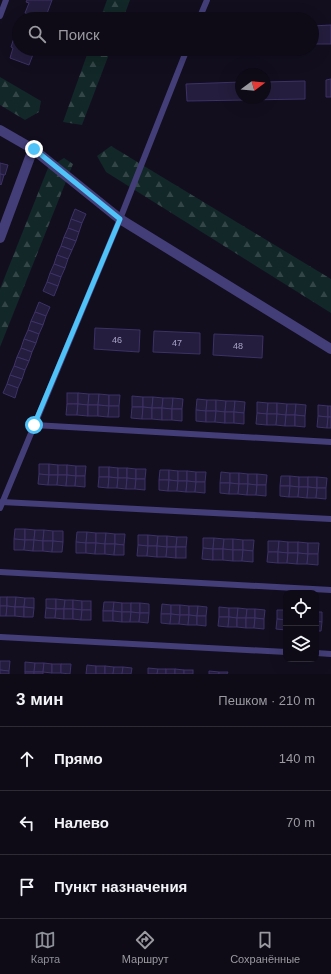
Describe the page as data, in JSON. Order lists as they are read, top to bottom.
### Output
{
  "house_numbers": ["46", "47", "48"],
  "north": "right",
  "page": {
    "search": "Поиск",
    "heading": ["3 мин", "Пешком · 210 m"],
    "list": [
      ["Прямо", "140 m"],
      ["Налево", "70 m"],
      "Пункт назначения"
    ],
    "nav": ["Карта", "Маршрут", "Сохранённые"]
  }
}
